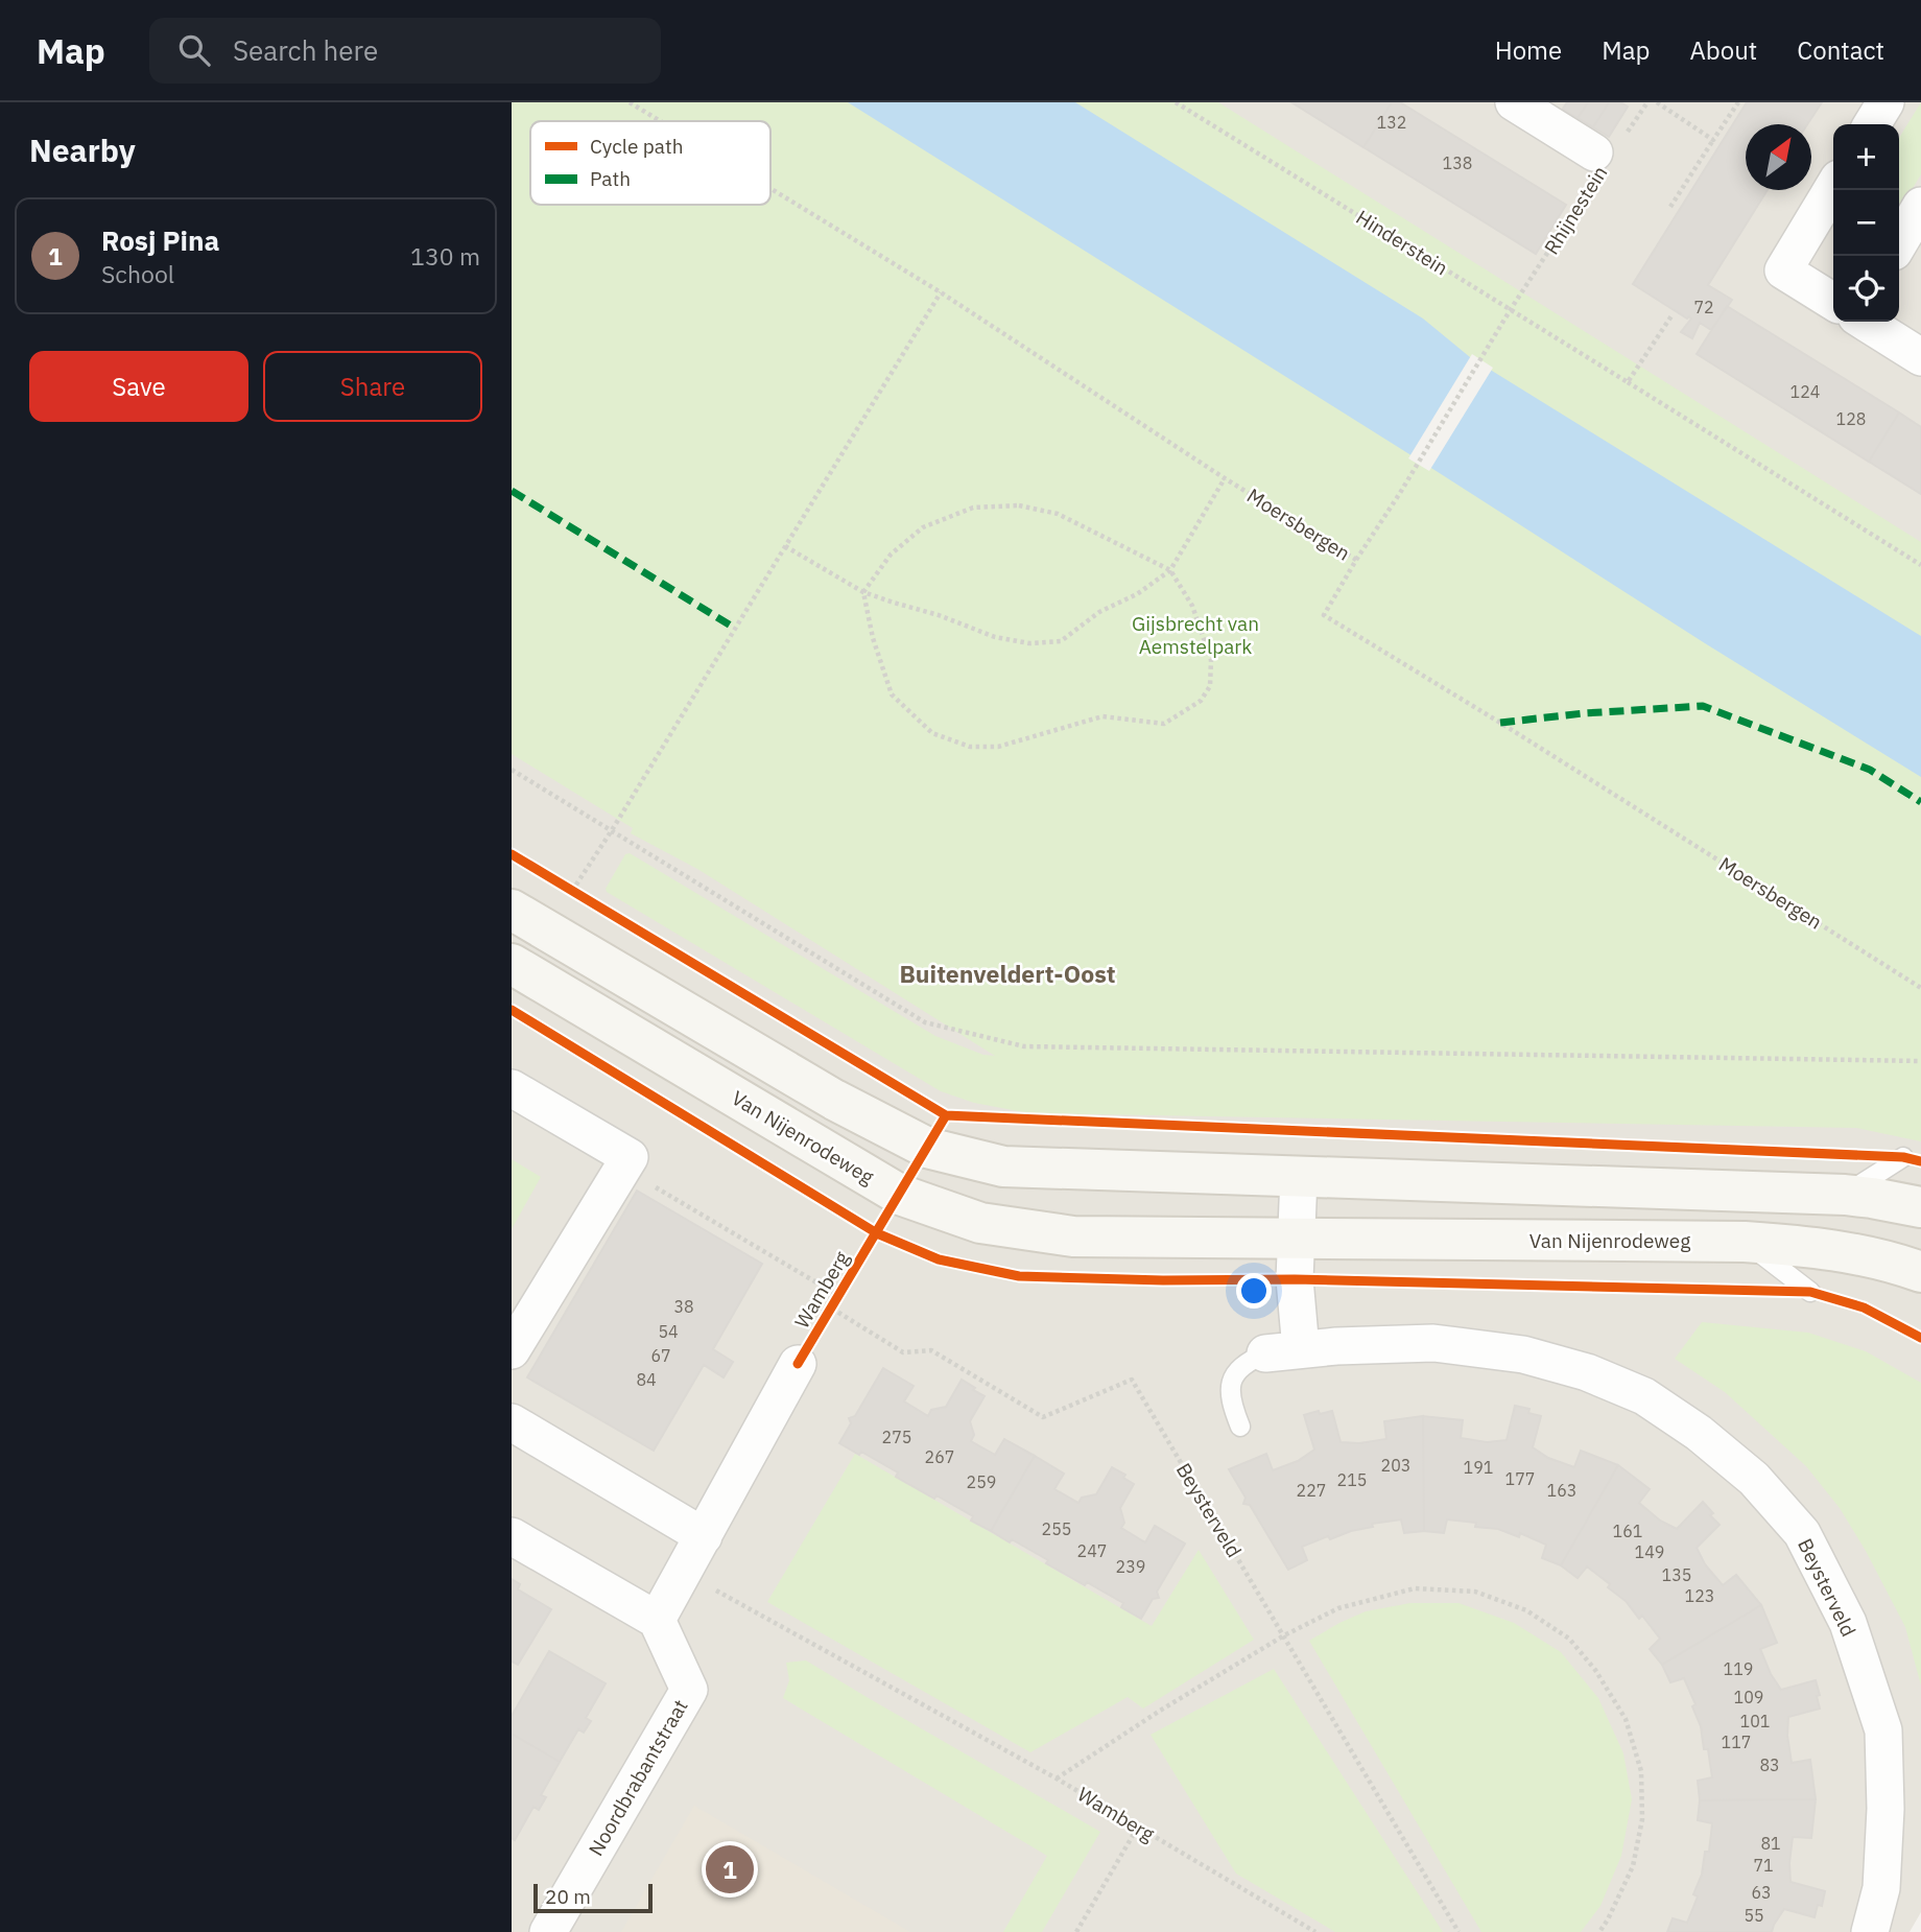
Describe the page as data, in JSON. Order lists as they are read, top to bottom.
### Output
{
  "streets": {
    "main road": ["Van Nijenrodeweg"],
    "street": ["Rhijnestein", "Beysterveld", "Noordbrabantstraat"],
    "path": ["Hinderstein", "Moersbergen"],
    "cycle path": ["Wamberg"]
  },
  "crossings": [
    ["Rhijnestein", "Hinderstein"],
    ["Rhijnestein", "Moersbergen"],
    ["Wamberg", "Beysterveld"]
  ],
  "districts": ["Buitenveldert-Oost"],
  "parks": ["Gijsbrecht van Aemstelpark"],
  "house_numbers": [
    "132",
    "138",
    "72",
    "124",
    "128",
    "38",
    "54",
    "67",
    "84",
    "275",
    "267",
    "203",
    "191",
    "177",
    "215",
    "259",
    "227",
    "163",
    "255",
    "161",
    "247",
    "149",
    "239",
    "135",
    "123",
    "119",
    "109",
    "101",
    "117",
    "83",
    "81",
    "71",
    "63",
    "55"
  ],
  "legend": ["Cycle path", "Path"],
  "scale_bar": "20 m",
  "north": "top right",
  "page": {
    "header": "Map",
    "search": "Search here",
    "nav": [
      "Home",
      "Map",
      "About",
      "Contact"
    ],
    "heading": "Nearby",
    "map_buttons": ["+", "−"],
    "list": [
      {
        "mark": "1",
        "name": "Rosj Pina",
        "note": "School",
        "value": "130 m"
      }
    ],
    "buttons": ["Save", "Share"],
    "pins": "1",
    "scale": "20 m"
  }
}
